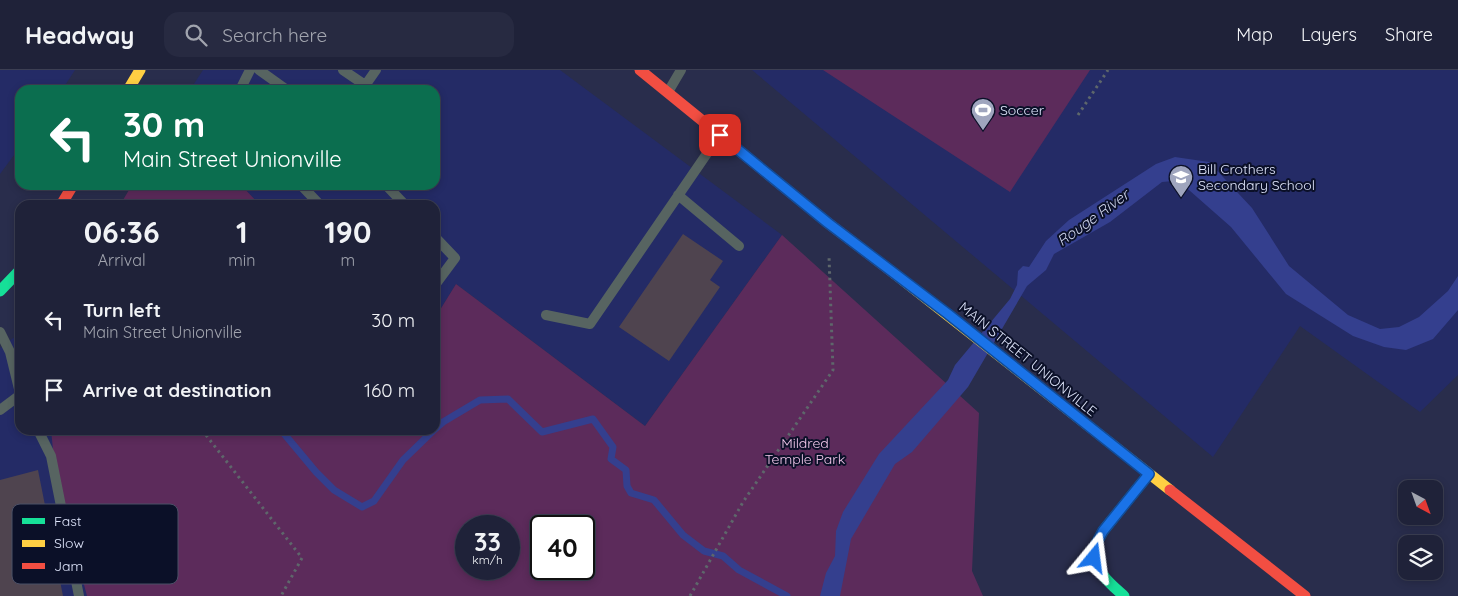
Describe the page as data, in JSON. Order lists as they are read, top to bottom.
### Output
{
  "streets": {
    "main road": ["MAIN STREET UNIONVILLE"]
  },
  "water": ["Rouge River"],
  "parks": ["Mildred Temple Park"],
  "places": {
    "sports": ["Soccer"],
    "school or university": ["Bill Crothers Secondary School"]
  },
  "legend": ["Fast", "Slow", "Jam"],
  "north": "bottom right",
  "page": {
    "header": "Headway",
    "search": "Search here",
    "nav": ["Map", "Layers", "Share"],
    "turn": ["30 m", "Main Street Unionville"],
    "eta": [
      "06:36",
      "Arrival",
      "1",
      "min",
      "190",
      "m"
    ],
    "list": [
      {
        "name": "Turn left",
        "note": "Main Street Unionville",
        "value": "30 m"
      },
      {
        "name": "Arrive at destination",
        "value": "160 m"
      }
    ],
    "speed": "33 km/h",
    "limit": "40"
  }
}
